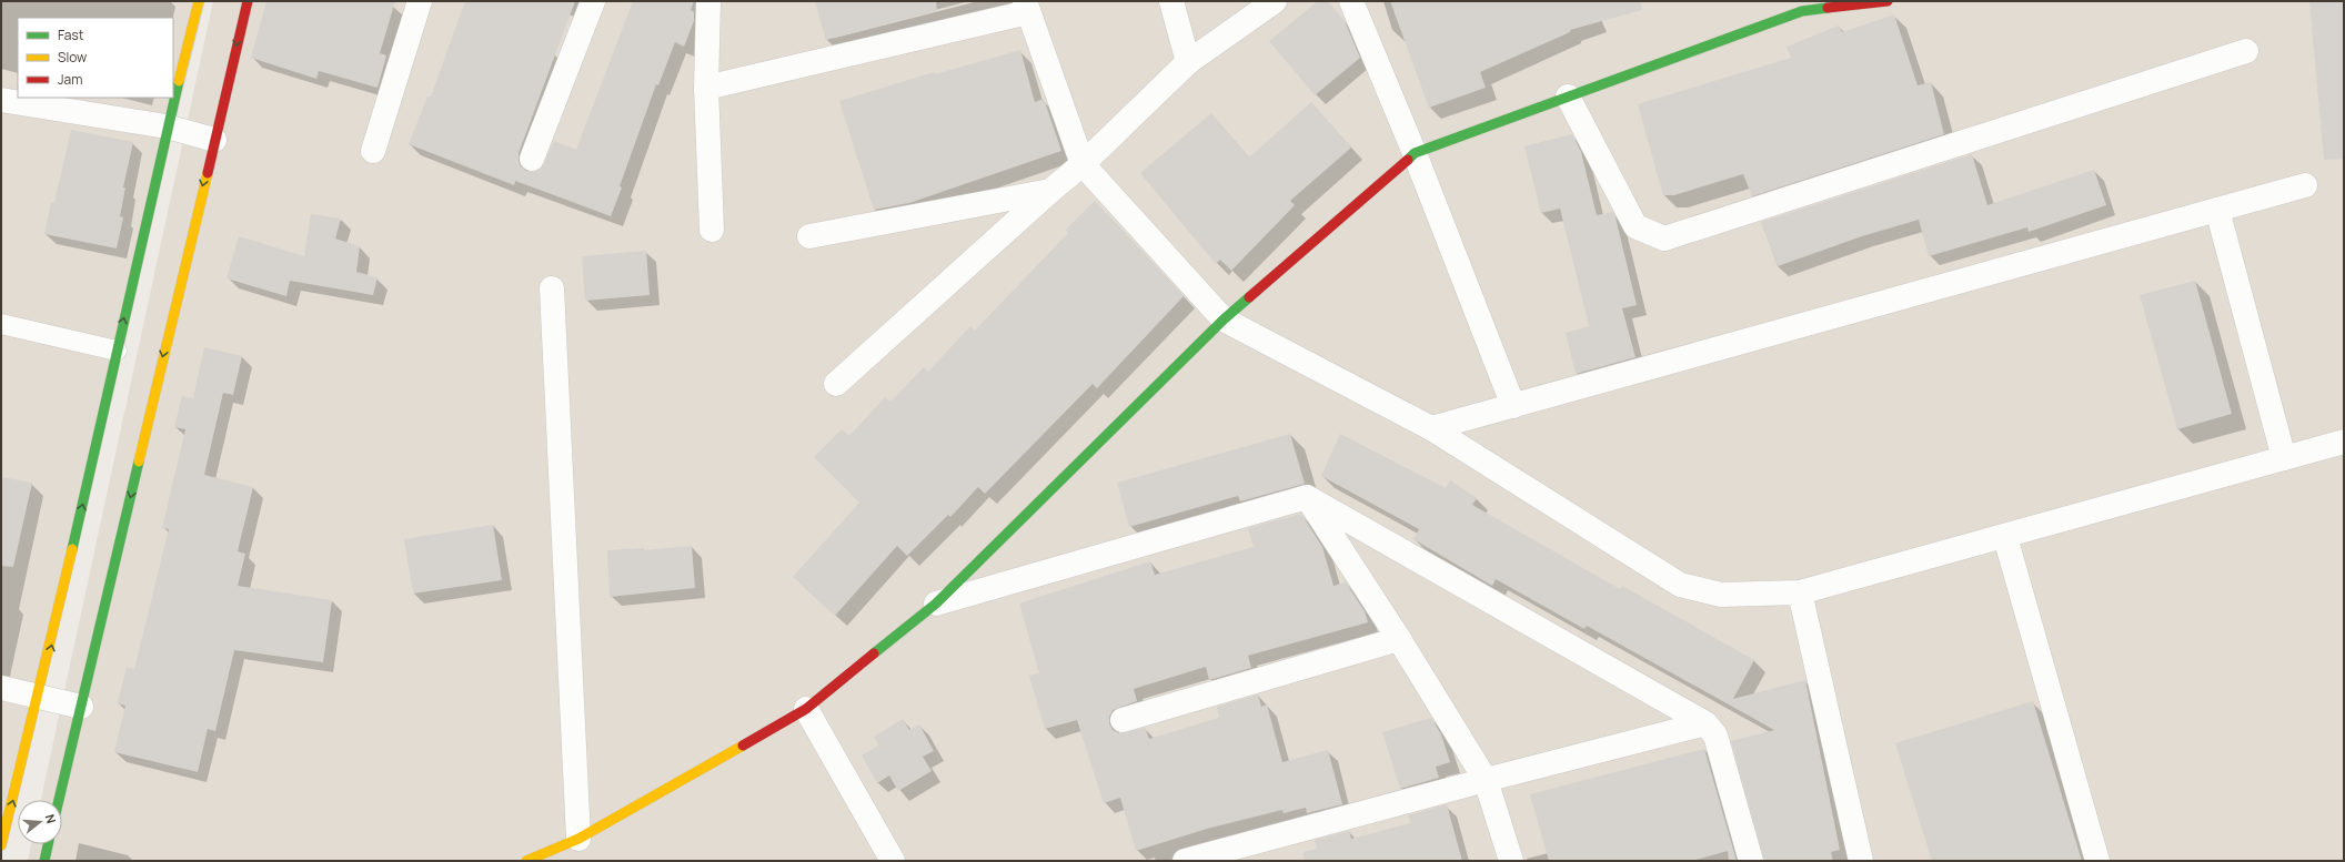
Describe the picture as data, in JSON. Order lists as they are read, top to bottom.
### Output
{
  "legend": ["Fast", "Slow", "Jam"],
  "north": "right"
}
